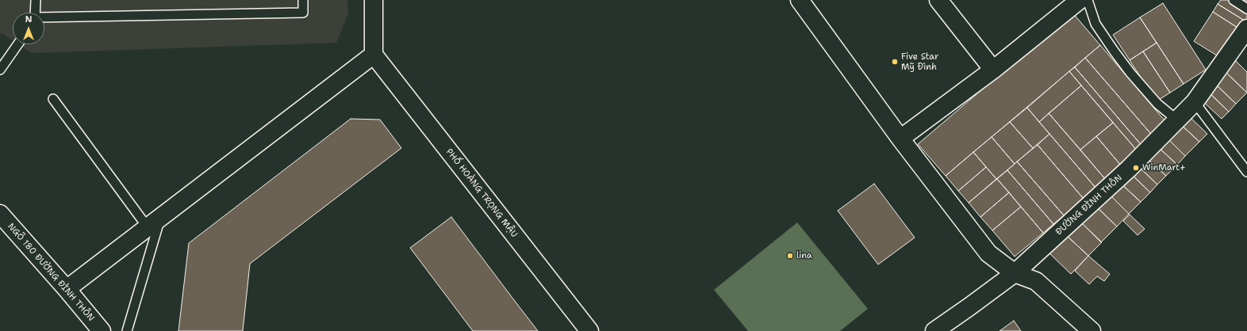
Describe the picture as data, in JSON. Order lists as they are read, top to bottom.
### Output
{
  "streets": {
    "street": ["PHỐ HOÀNG TRỌNG MẬU", "ĐƯỜNG ĐÌNH THÔN", "NGÕ 180 ĐƯỜNG ĐÌNH THÔN"]
  },
  "places": ["Five Star Mỹ Đình", "WinMart+", "lina"],
  "north": "top"
}
